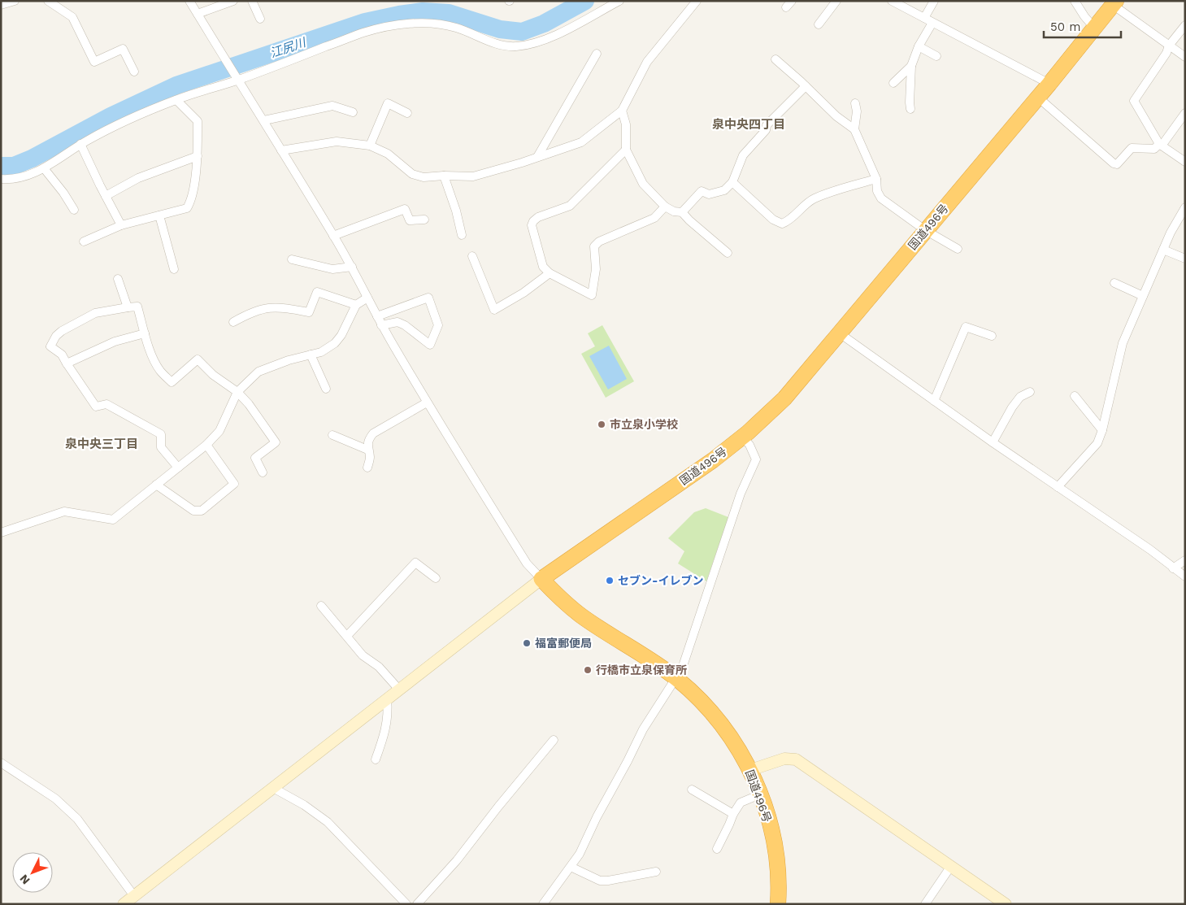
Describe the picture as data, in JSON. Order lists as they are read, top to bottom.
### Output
{
  "streets": {
    "highway": ["国道496号"]
  },
  "districts": ["泉中央四丁目", "泉中央三丁目"],
  "water": ["江尻川"],
  "places": [
    "市立泉小学校",
    "セブン-イレブン",
    "福富郵便局",
    "行橋市立泉保育所"
  ],
  "scale_bar": "50 m",
  "north": "bottom left"
}
